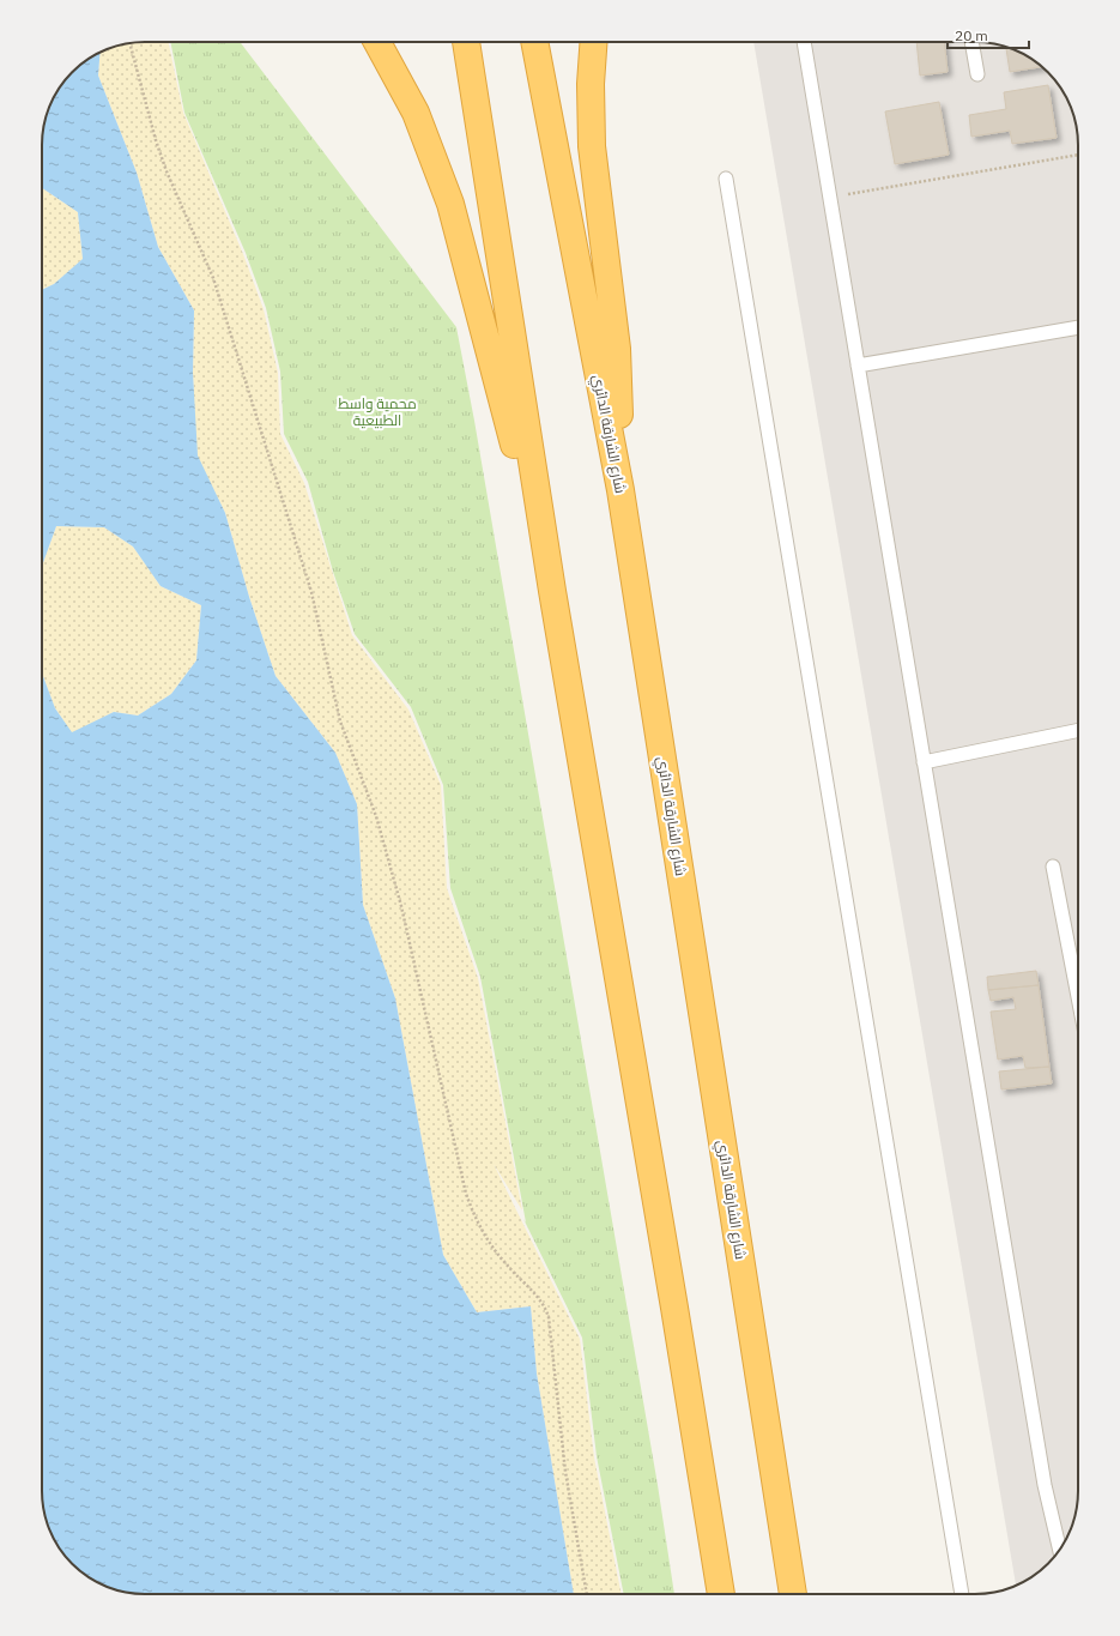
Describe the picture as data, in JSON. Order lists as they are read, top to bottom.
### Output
{
  "streets": {
    "highway": ["شارع الشارقة الدائري"]
  },
  "parks": ["محمية واسط الطبيعية"],
  "scale_bar": "20 m"
}
